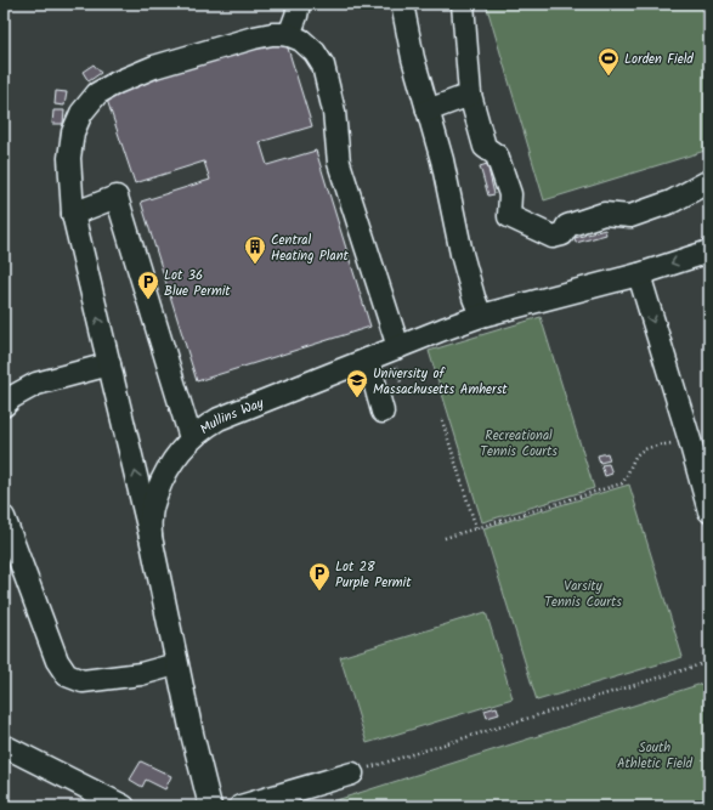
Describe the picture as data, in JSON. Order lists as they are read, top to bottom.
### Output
{
  "streets": {
    "street": ["Mullins Way"]
  },
  "parks": ["Recreational Tennis Courts", "Varsity Tennis Courts", "South Athletic Field"],
  "places": {
    "sports": ["Lorden Field"],
    "building": ["Central Heating Plant"],
    "parking": ["Lot 36 Blue Permit", "Lot 28 Purple Permit"],
    "school or university": ["University of Massachusetts Amherst"]
  }
}
